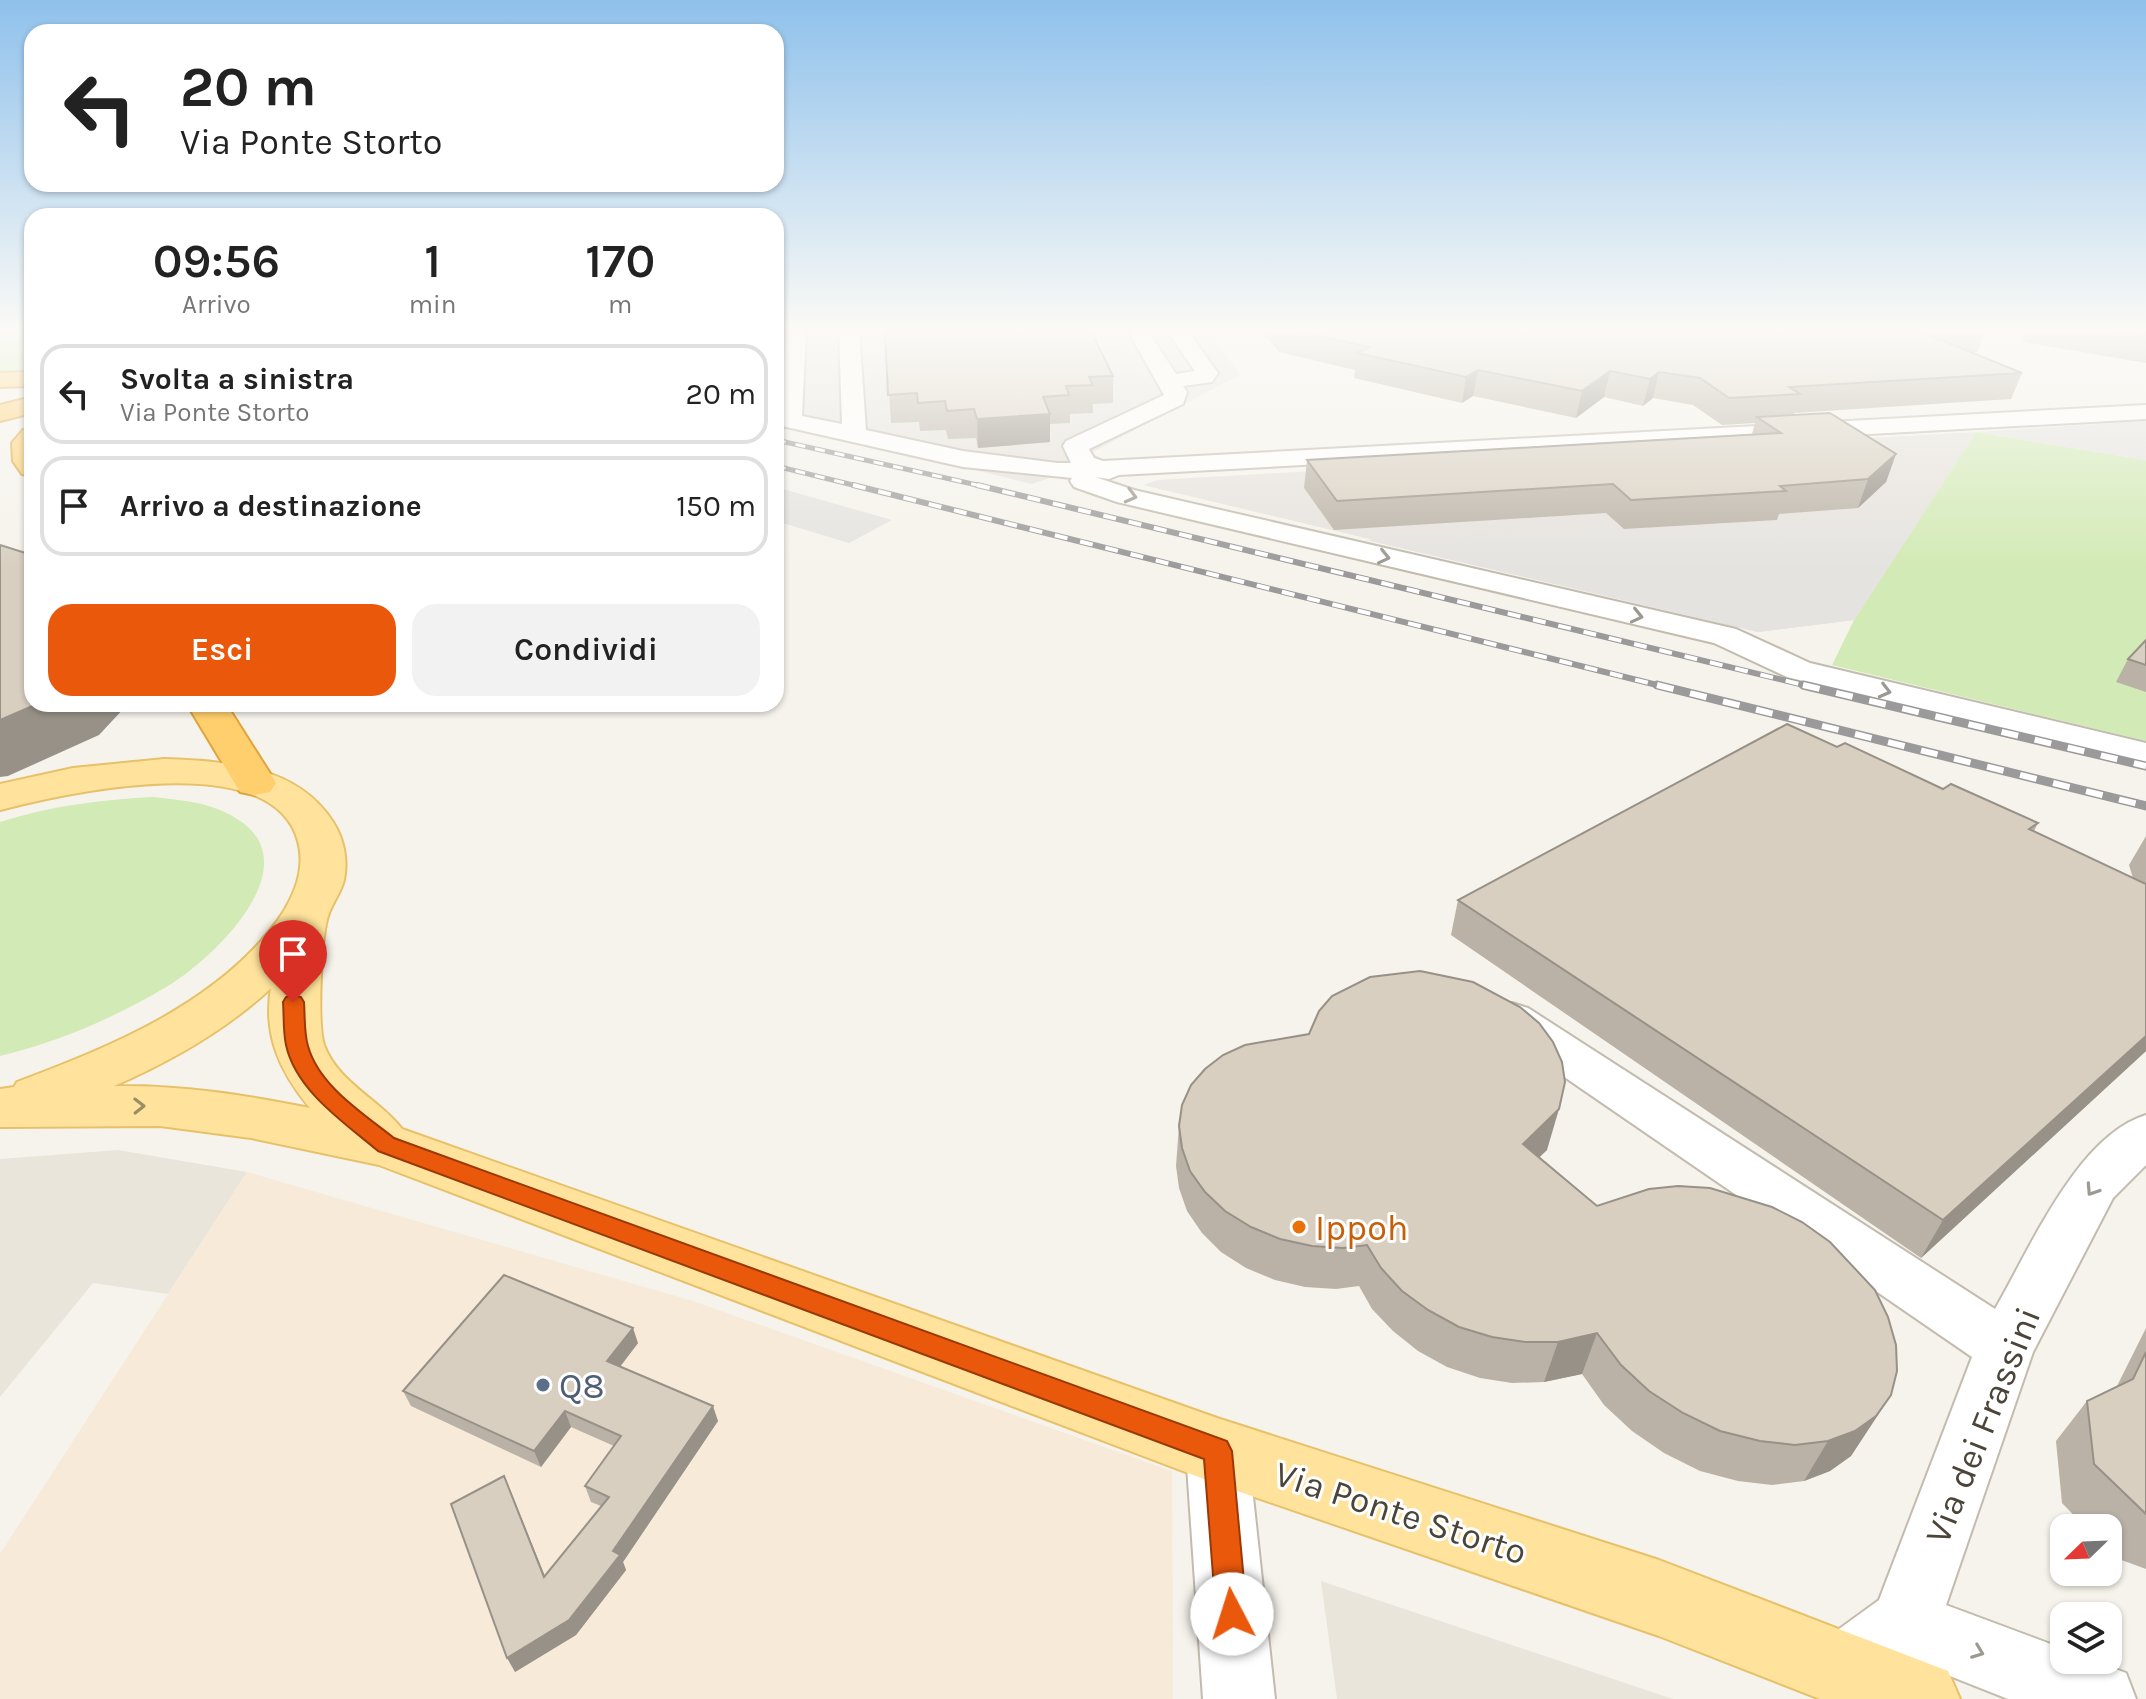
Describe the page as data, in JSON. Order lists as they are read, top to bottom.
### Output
{
  "streets": {
    "main road": ["Via Ponte Storto"],
    "street": ["Via dei Frassini"]
  },
  "one_way": ["Via dei Frassini"],
  "places": ["Ippoh", "Q8"],
  "north": "bottom left",
  "page": {
    "turn": ["20 m", "Via Ponte Storto"],
    "eta": [
      "09:56",
      "Arrivo",
      "1",
      "min",
      "170",
      "m"
    ],
    "list": [
      {
        "name": "Svolta a sinistra",
        "note": "Via Ponte Storto",
        "value": "20 m"
      },
      {
        "name": "Arrivo a destinazione",
        "value": "150 m"
      }
    ],
    "buttons": ["Esci", "Condividi"]
  }
}
